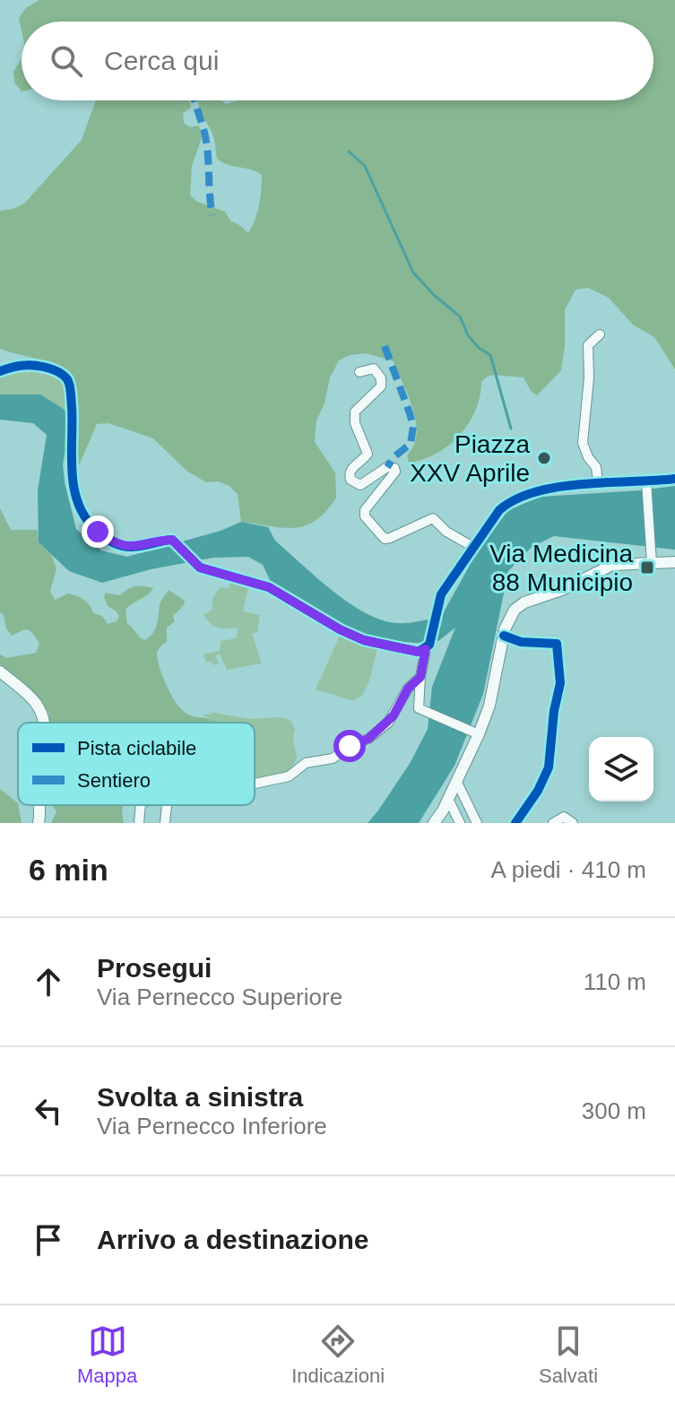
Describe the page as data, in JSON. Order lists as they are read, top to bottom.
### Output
{
  "places": {
    "other": ["Piazza XXV Aprile"],
    "transit": ["Via Medicina 88 Municipio"]
  },
  "legend": ["Pista ciclabile", "Sentiero"],
  "page": {
    "search": "Cerca qui",
    "heading": ["6 min", "A piedi · 410 m"],
    "list": [
      ["Prosegui", "Via Pernecco Superiore", "110 m"],
      ["Svolta a sinistra", "Via Pernecco Inferiore", "300 m"],
      "Arrivo a destinazione"
    ],
    "nav": ["Mappa", "Indicazioni", "Salvati"]
  }
}
